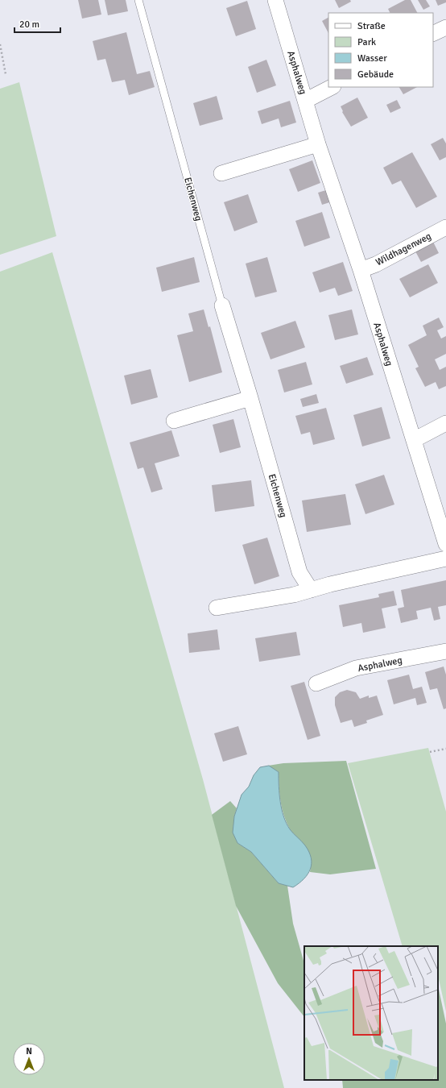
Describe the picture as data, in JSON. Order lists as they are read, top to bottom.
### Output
{
  "streets": {
    "street": ["Asphalweg", "Eichenweg", "Wildhagenweg"]
  },
  "crossings": [
    ["Asphalweg", "Wildhagenweg"]
  ],
  "legend": [
    "Straße",
    "Park",
    "Wasser",
    "Gebäude"
  ],
  "scale_bar": "20 m",
  "north": "top"
}
